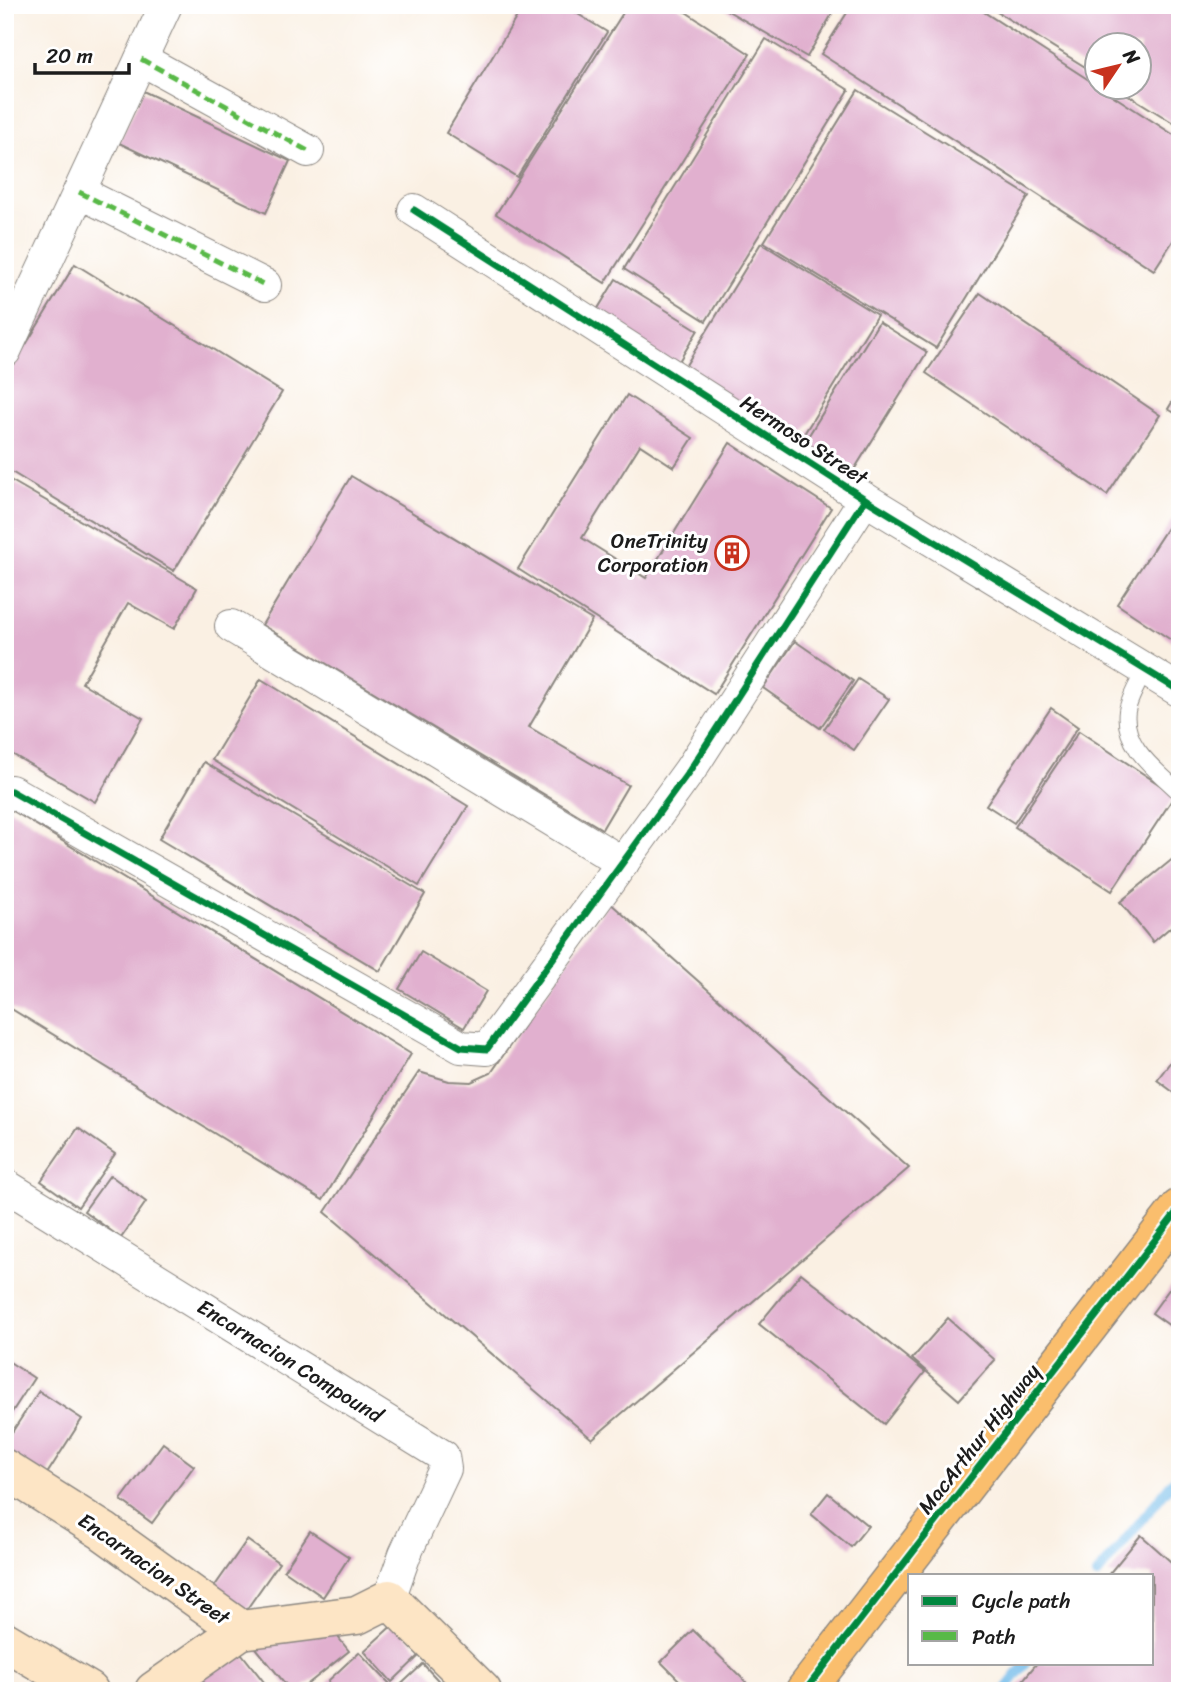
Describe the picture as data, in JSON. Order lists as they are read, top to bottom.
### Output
{
  "streets": {
    "highway": ["MacArthur Highway"],
    "street": ["Hermoso Street", "Encarnacion Compound", "Encarnacion Street"]
  },
  "crossings": [
    ["Encarnacion Compound", "Encarnacion Street"]
  ],
  "places": {
    "building": ["OneTrinity Corporation"]
  },
  "legend": ["Cycle path", "Path"],
  "scale_bar": "20 m",
  "north": "top right"
}
